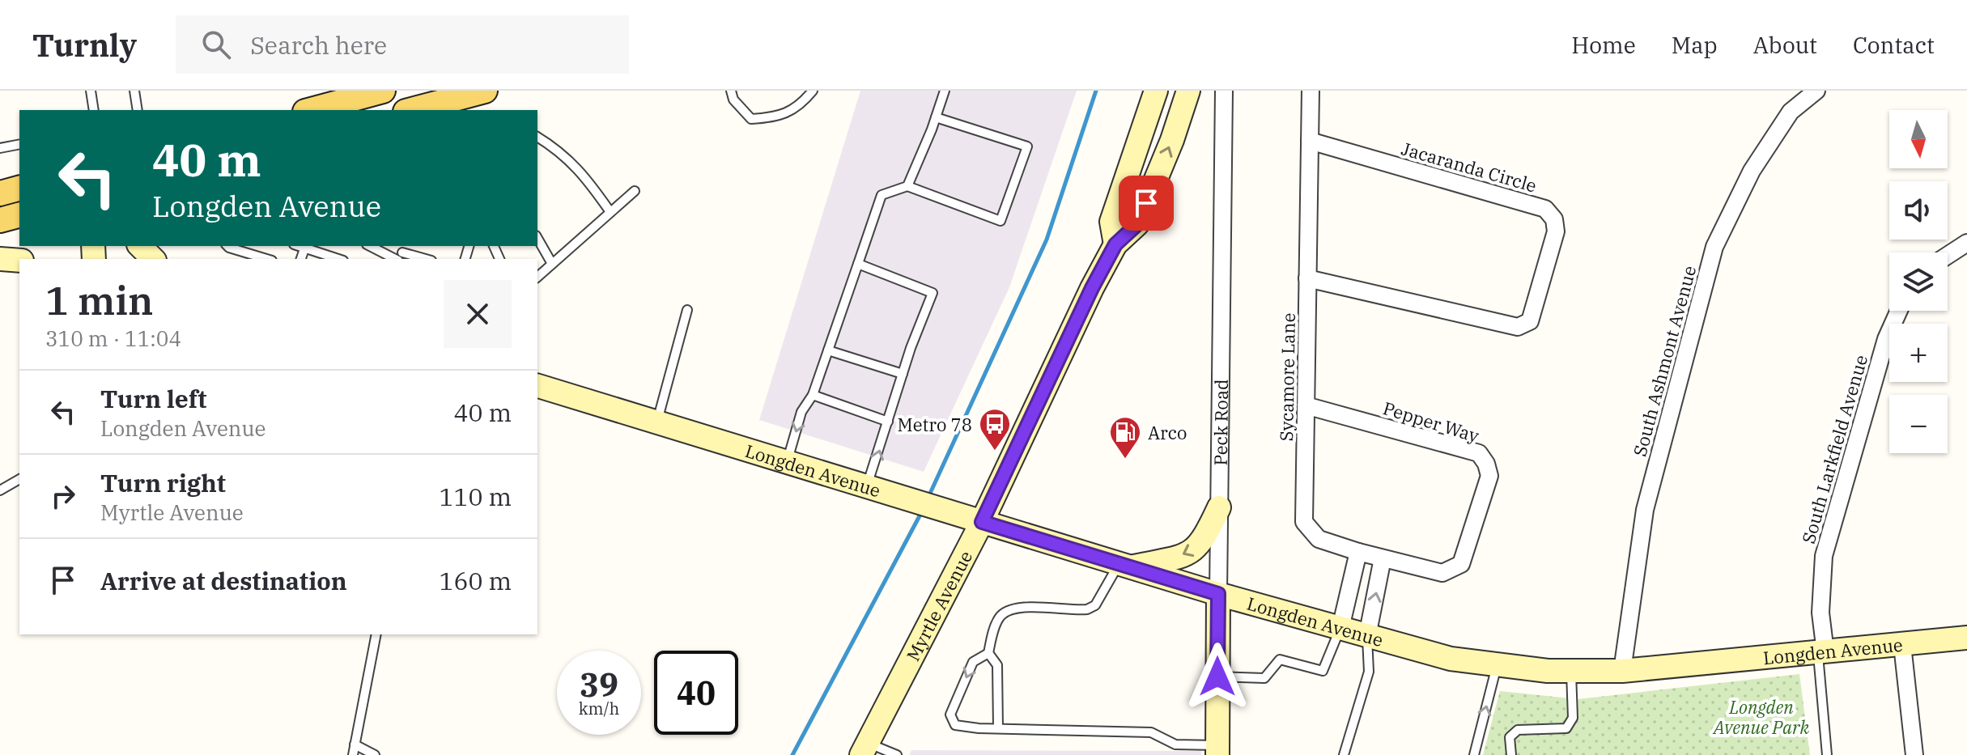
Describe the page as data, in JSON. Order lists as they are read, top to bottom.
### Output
{
  "streets": {
    "street": [
      "Jacaranda Circle",
      "South Ashmont Avenue",
      "Sycamore Lane",
      "Pepper Way",
      "Peck Road",
      "South Larkfield Avenue",
      "Longden Avenue",
      "Myrtle Avenue"
    ]
  },
  "crossings": [
    ["Jacaranda Circle", "Sycamore Lane"],
    ["South Ashmont Avenue", "Longden Avenue"],
    ["Sycamore Lane", "Pepper Way"],
    ["Peck Road", "Longden Avenue"],
    ["South Larkfield Avenue", "Longden Avenue"],
    ["Longden Avenue", "Myrtle Avenue"]
  ],
  "parks": ["Longden Avenue Park"],
  "places": {
    "bus stop": ["Metro 78"],
    "fuel station": ["Arco"]
  },
  "north": "bottom",
  "page": {
    "header": "Turnly",
    "search": "Search here",
    "nav": [
      "Home",
      "Map",
      "About",
      "Contact"
    ],
    "map_buttons": ["+", "−"],
    "turn": ["40 m", "Longden Avenue"],
    "heading": ["1 min", "310 m · 11:04"],
    "list": [
      {
        "name": "Turn left",
        "note": "Longden Avenue",
        "value": "40 m"
      },
      {
        "name": "Turn right",
        "note": "Myrtle Avenue",
        "value": "110 m"
      },
      {
        "name": "Arrive at destination",
        "value": "160 m"
      }
    ],
    "speed": "39 km/h",
    "limit": "40"
  }
}
